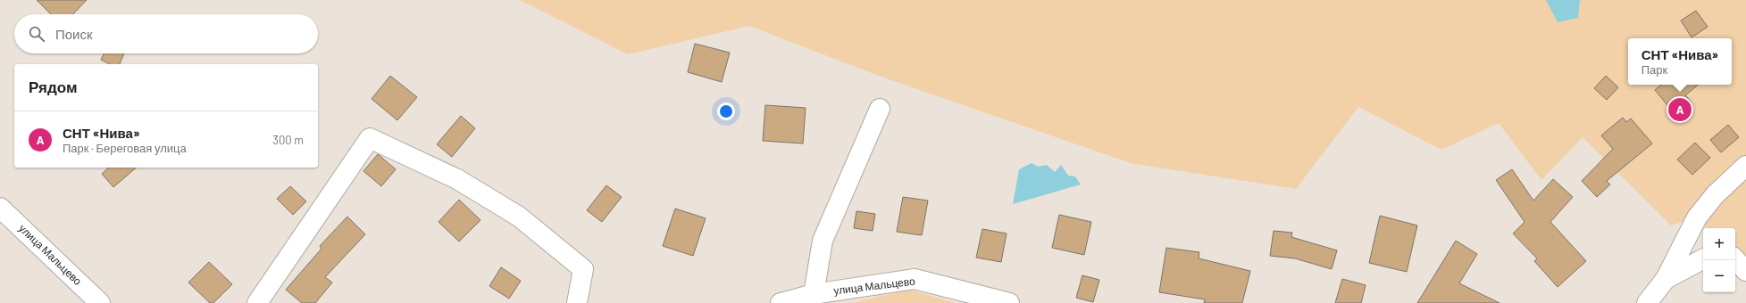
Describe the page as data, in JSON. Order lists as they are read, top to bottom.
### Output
{
  "streets": {
    "street": ["улица Мальцево"]
  },
  "page": {
    "search": "Поиск",
    "popup": ["СНТ «Нива»", "Парк"],
    "heading": "Рядом",
    "pins": "A",
    "list": [
      {
        "mark": "A",
        "name": "СНТ «Нива»",
        "note": "Парк · Береговая улица",
        "value": "300 m"
      }
    ],
    "map_buttons": ["+", "−"]
  }
}
